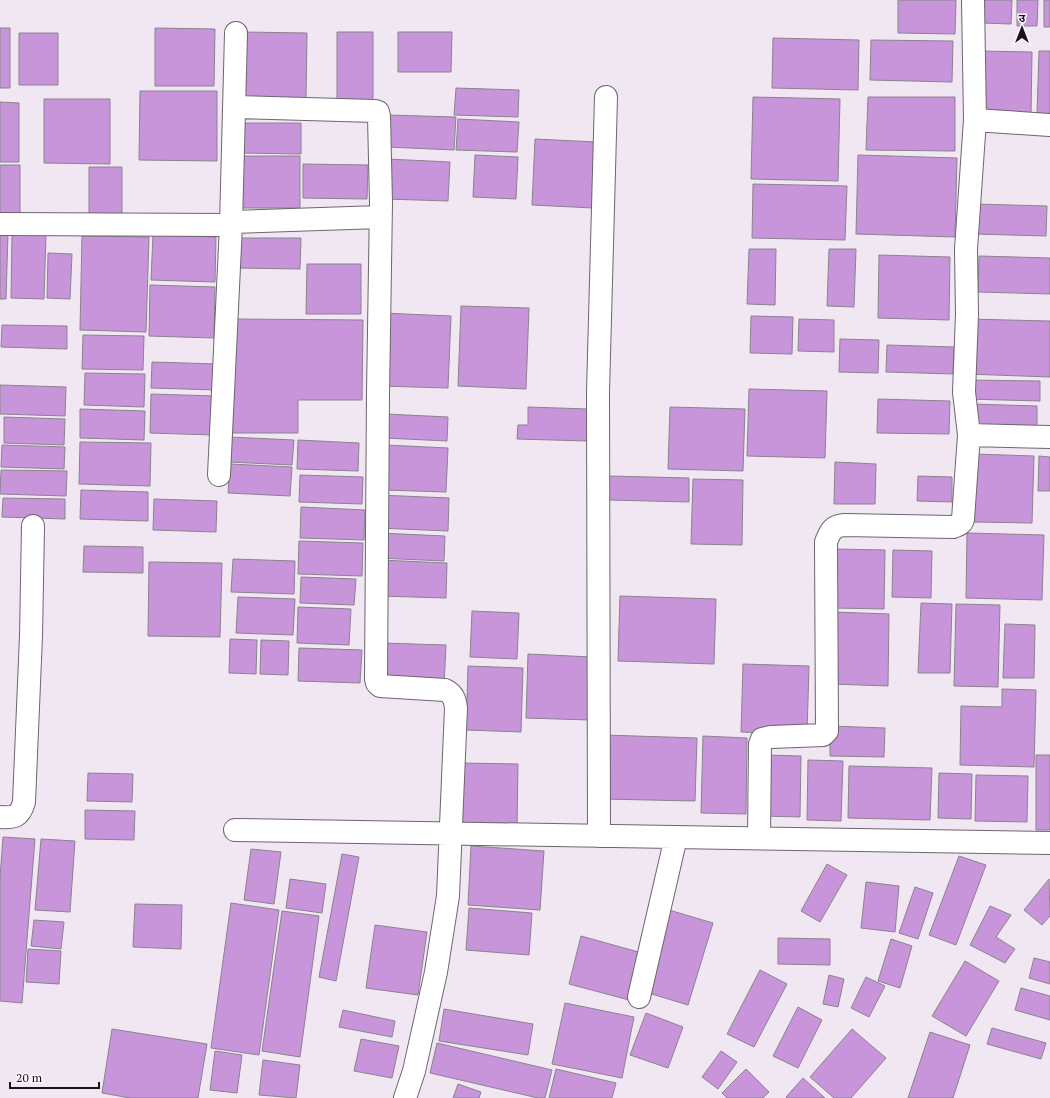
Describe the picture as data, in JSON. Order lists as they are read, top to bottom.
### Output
{
  "scale_bar": "20 m",
  "north": "top"
}
